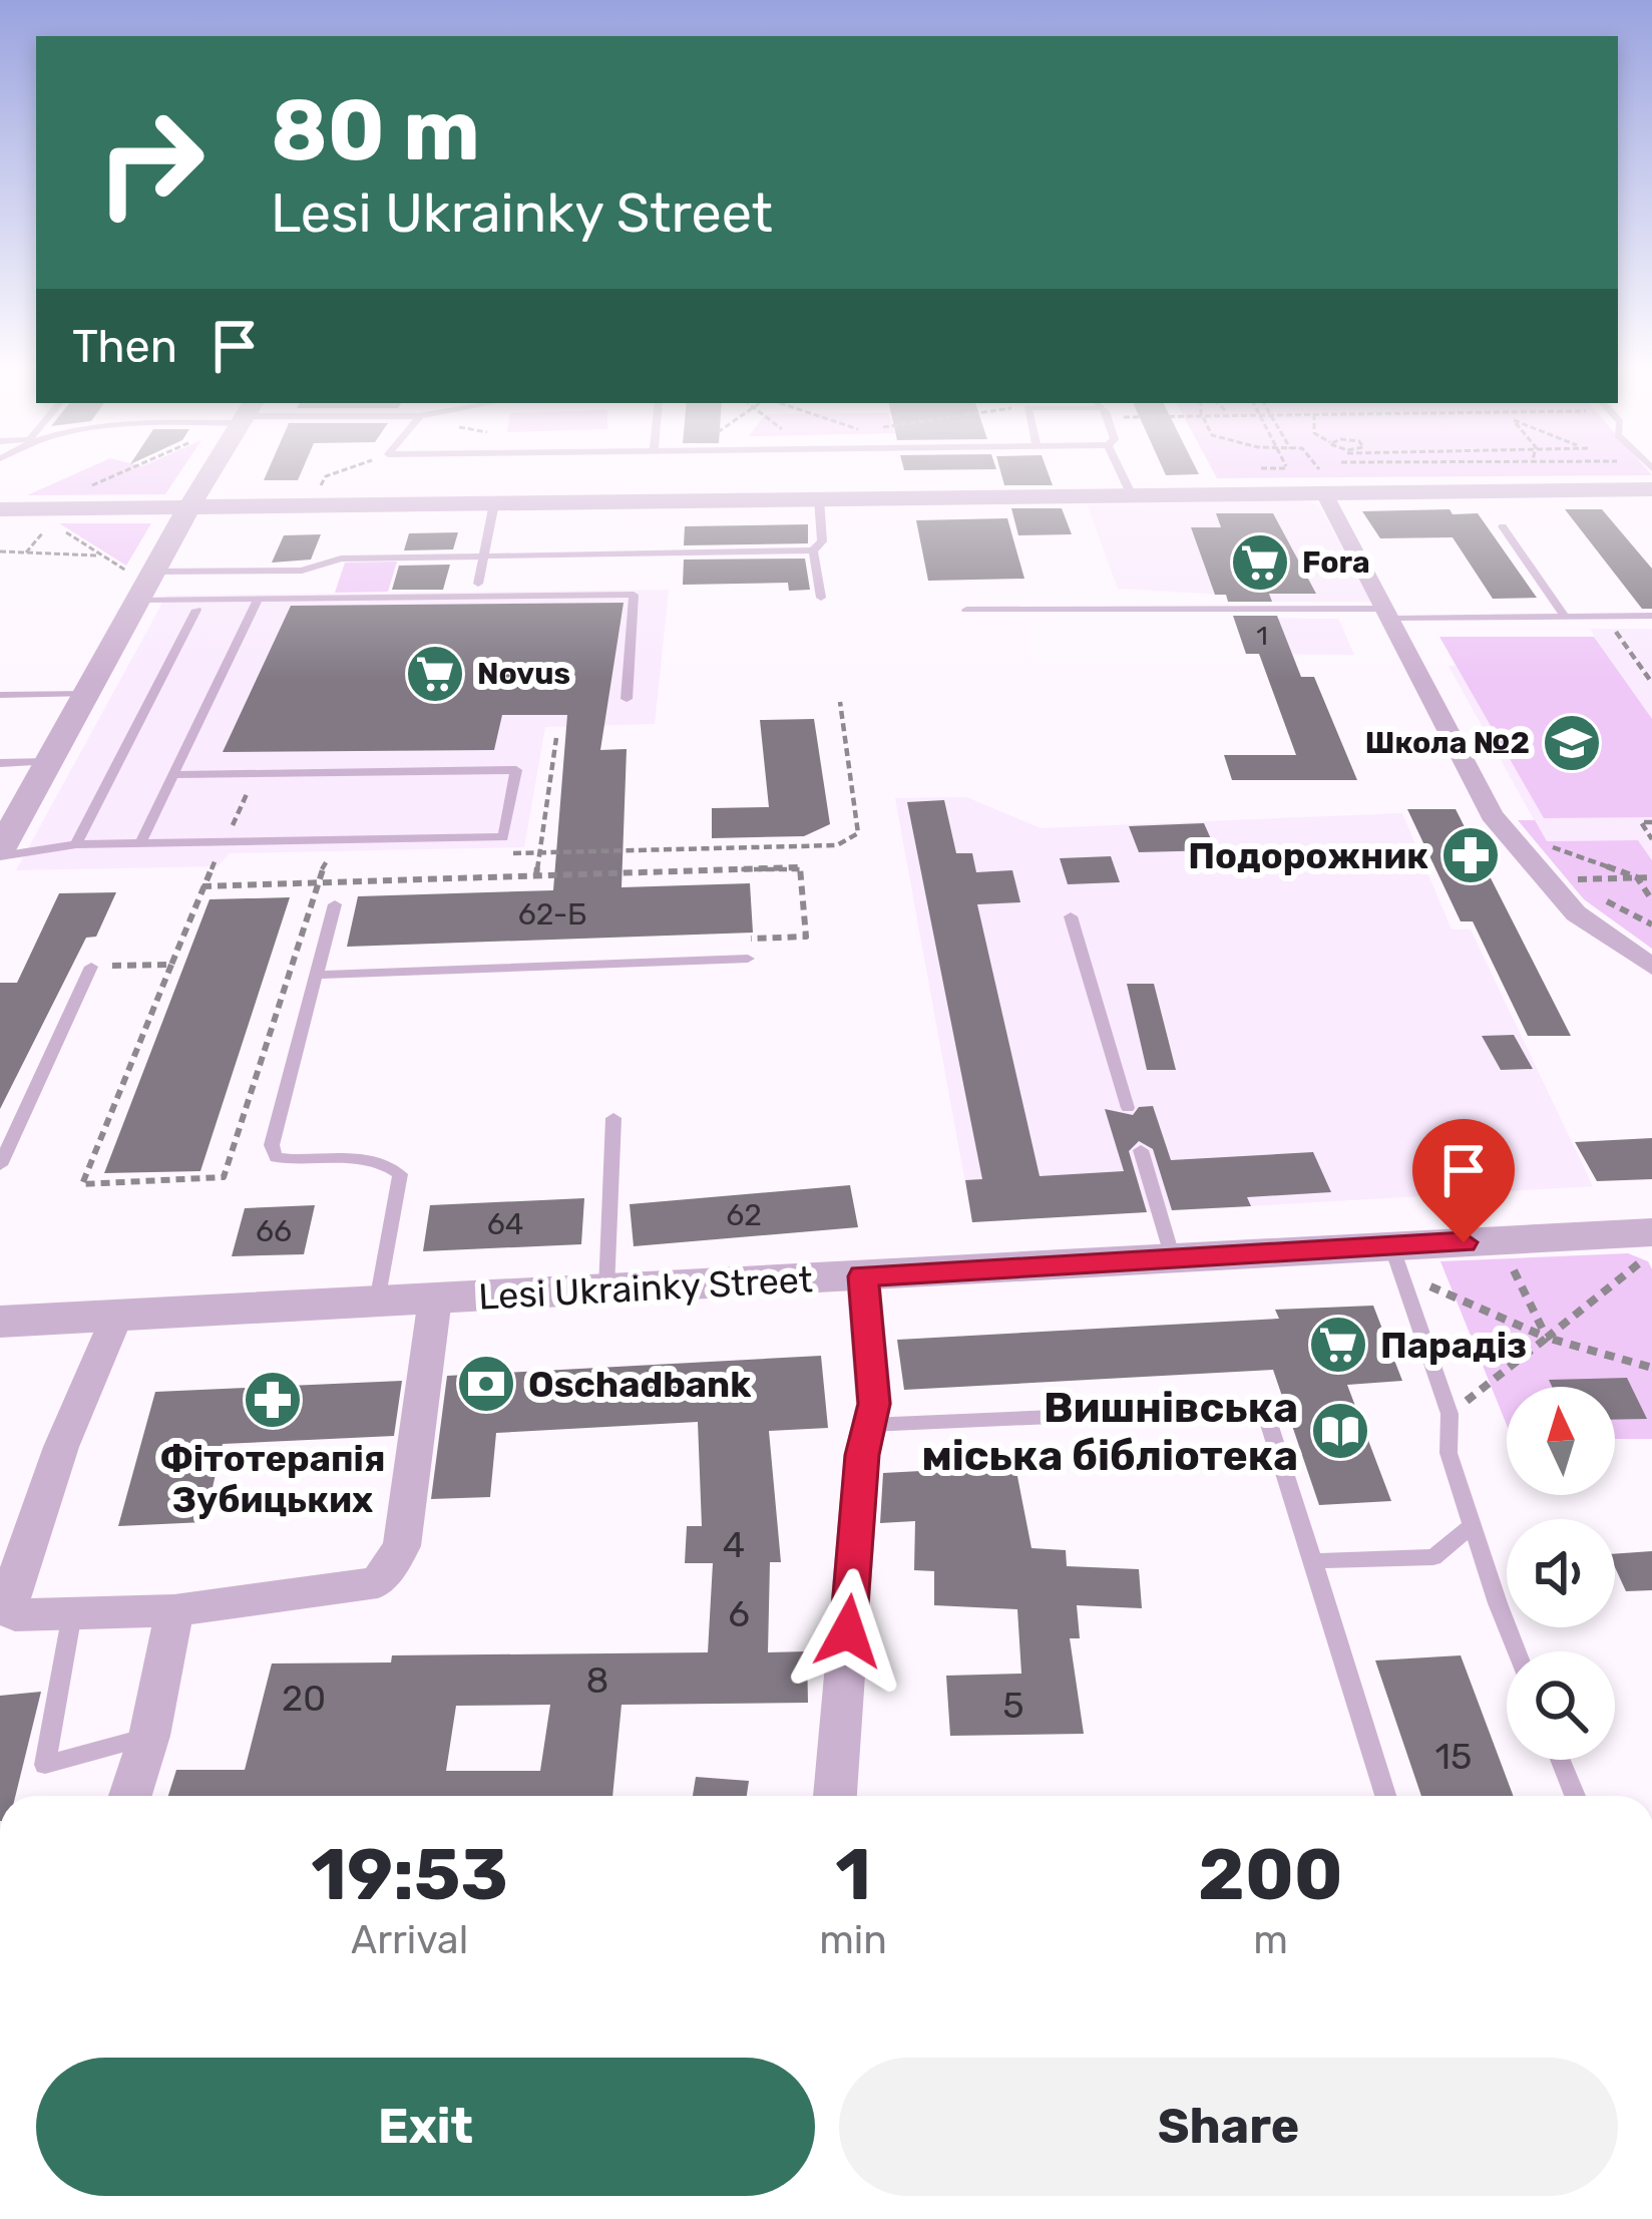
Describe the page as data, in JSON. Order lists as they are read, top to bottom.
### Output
{
  "streets": {
    "street": ["Lesi Ukrainky Street"]
  },
  "places": {
    "supermarket": ["Fora", "Novus", "Парадіз"],
    "school or university": ["Школа №2"],
    "pharmacy": ["Подорожник", "Фітотерапія Зубицьких"],
    "bank": ["Oschadbank"],
    "library": ["Вишнівська міська бібліотека"]
  },
  "house_numbers": [
    "1",
    "62-Б",
    "62",
    "64",
    "66",
    "4",
    "6",
    "8",
    "20",
    "5",
    "15"
  ],
  "north": "top",
  "page": {
    "turn": ["80 m", "Lesi Ukrainky Street"],
    "then": "Then",
    "eta": [
      "19:53",
      "Arrival",
      "1",
      "min",
      "200",
      "m"
    ],
    "buttons": ["Exit", "Share"]
  }
}
